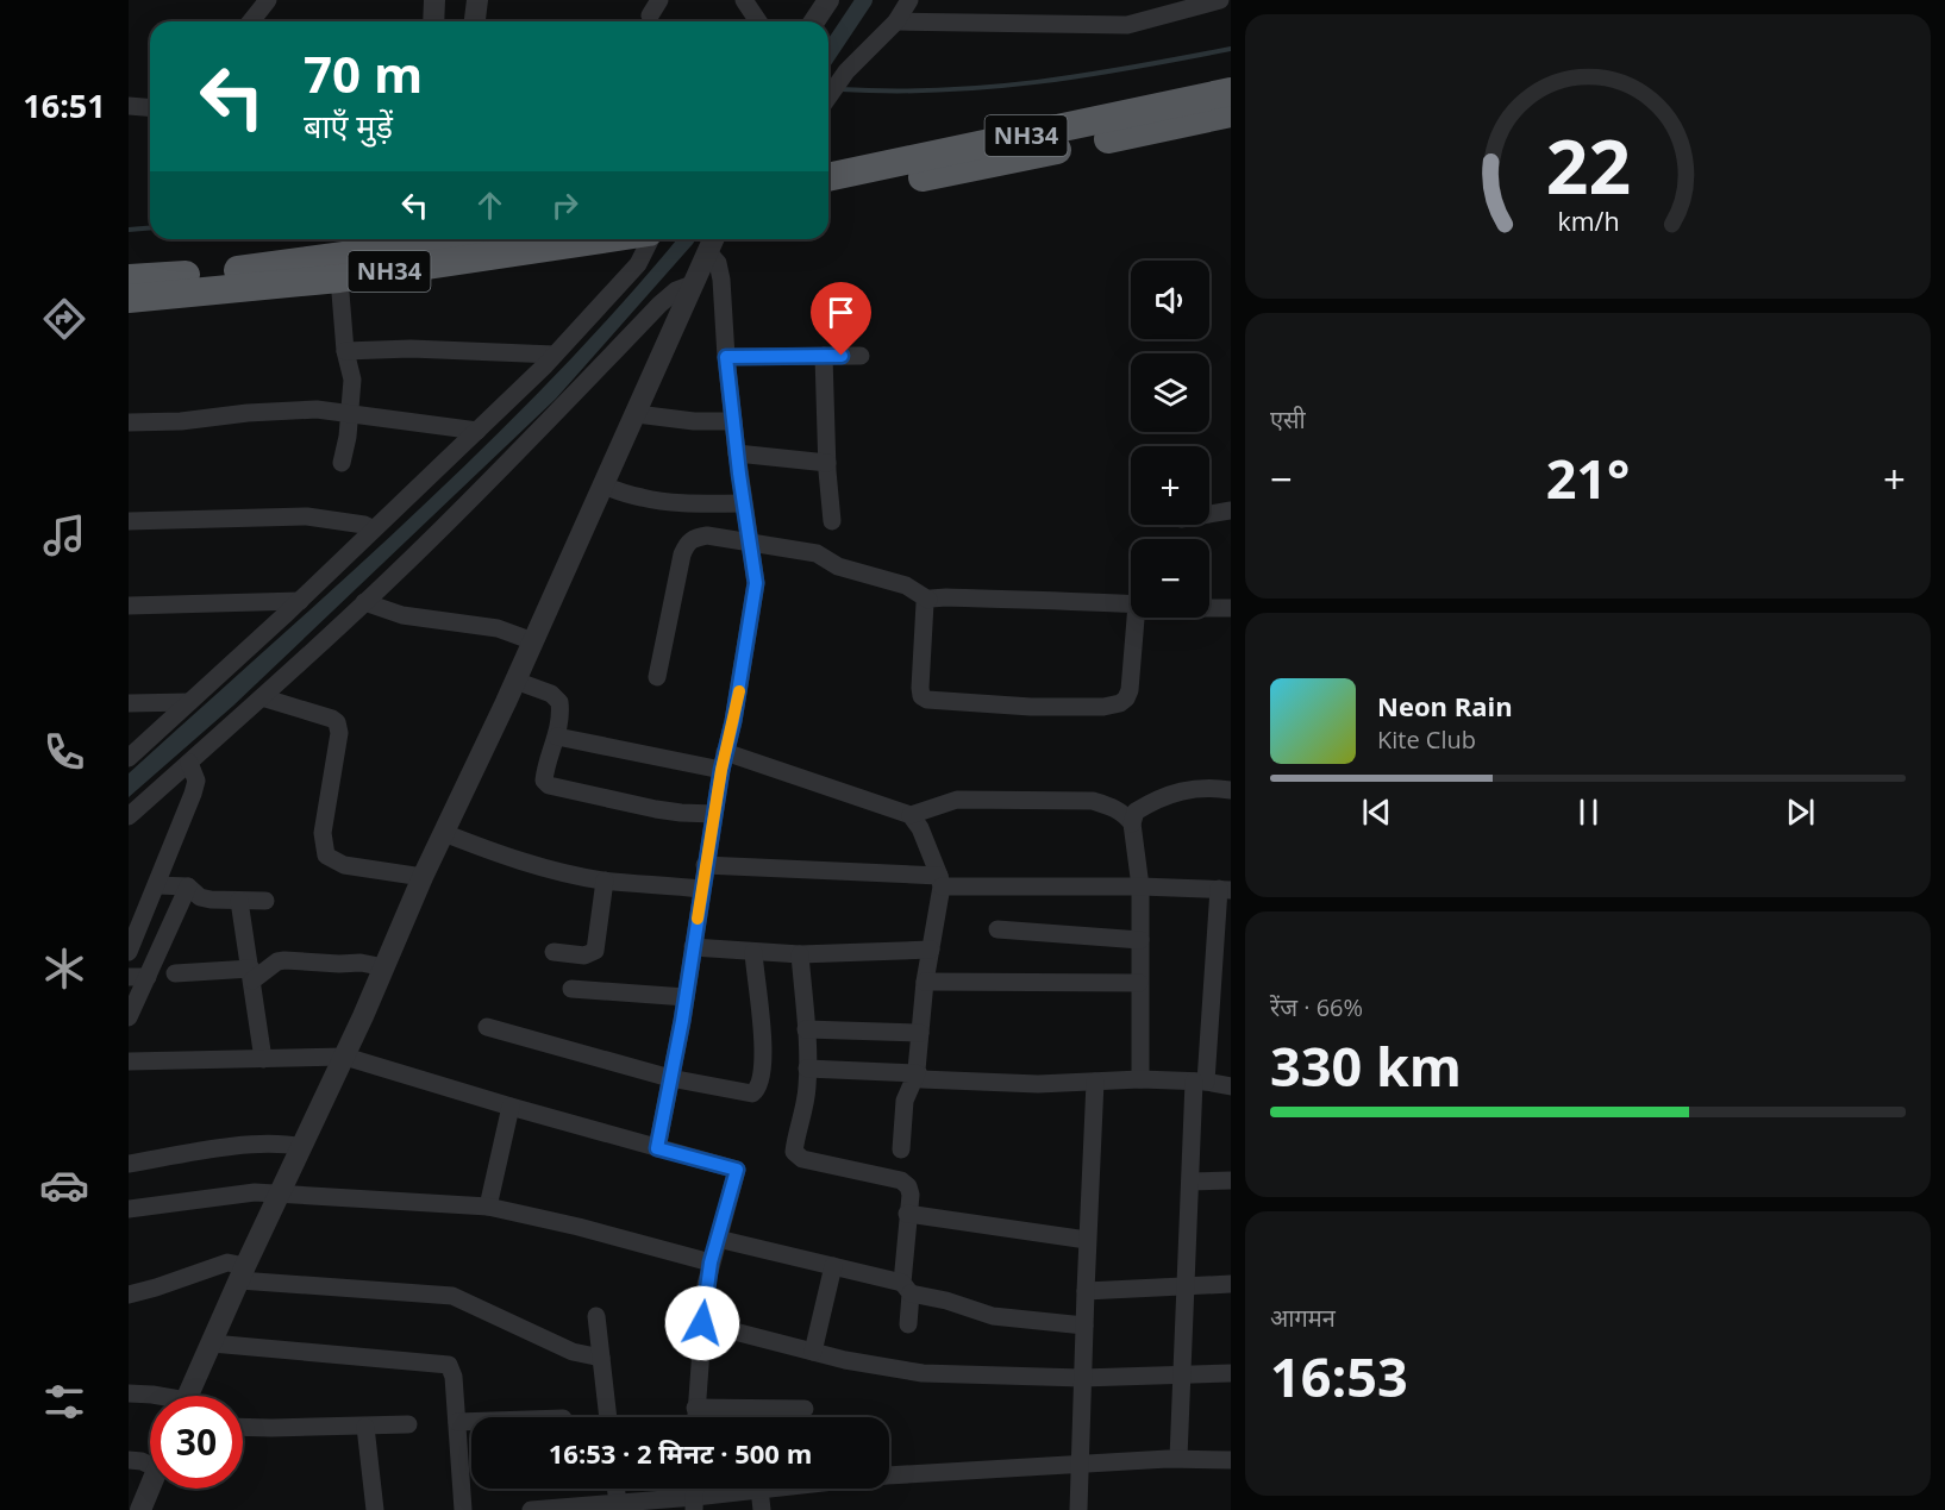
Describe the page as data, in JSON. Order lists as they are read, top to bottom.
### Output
{
  "streets": {
    "highway": ["NH34"]
  },
  "page": {
    "tabs": "16:51",
    "turn": ["70 m", "बाएँ मुड़ें"],
    "map_buttons": ["+", "−"],
    "tile": [
      "एसी",
      ["रेंज · 66%", "330 km"],
      ["आगमन", "16:53"]
    ],
    "heat": ["−", "21°", "+"],
    "song": ["Neon Rain", "Kite Club"],
    "limit": "30",
    "trip": "16:53 · 2 मिनट · 500 m",
    "gauge": ["22", "km/h"]
  }
}
